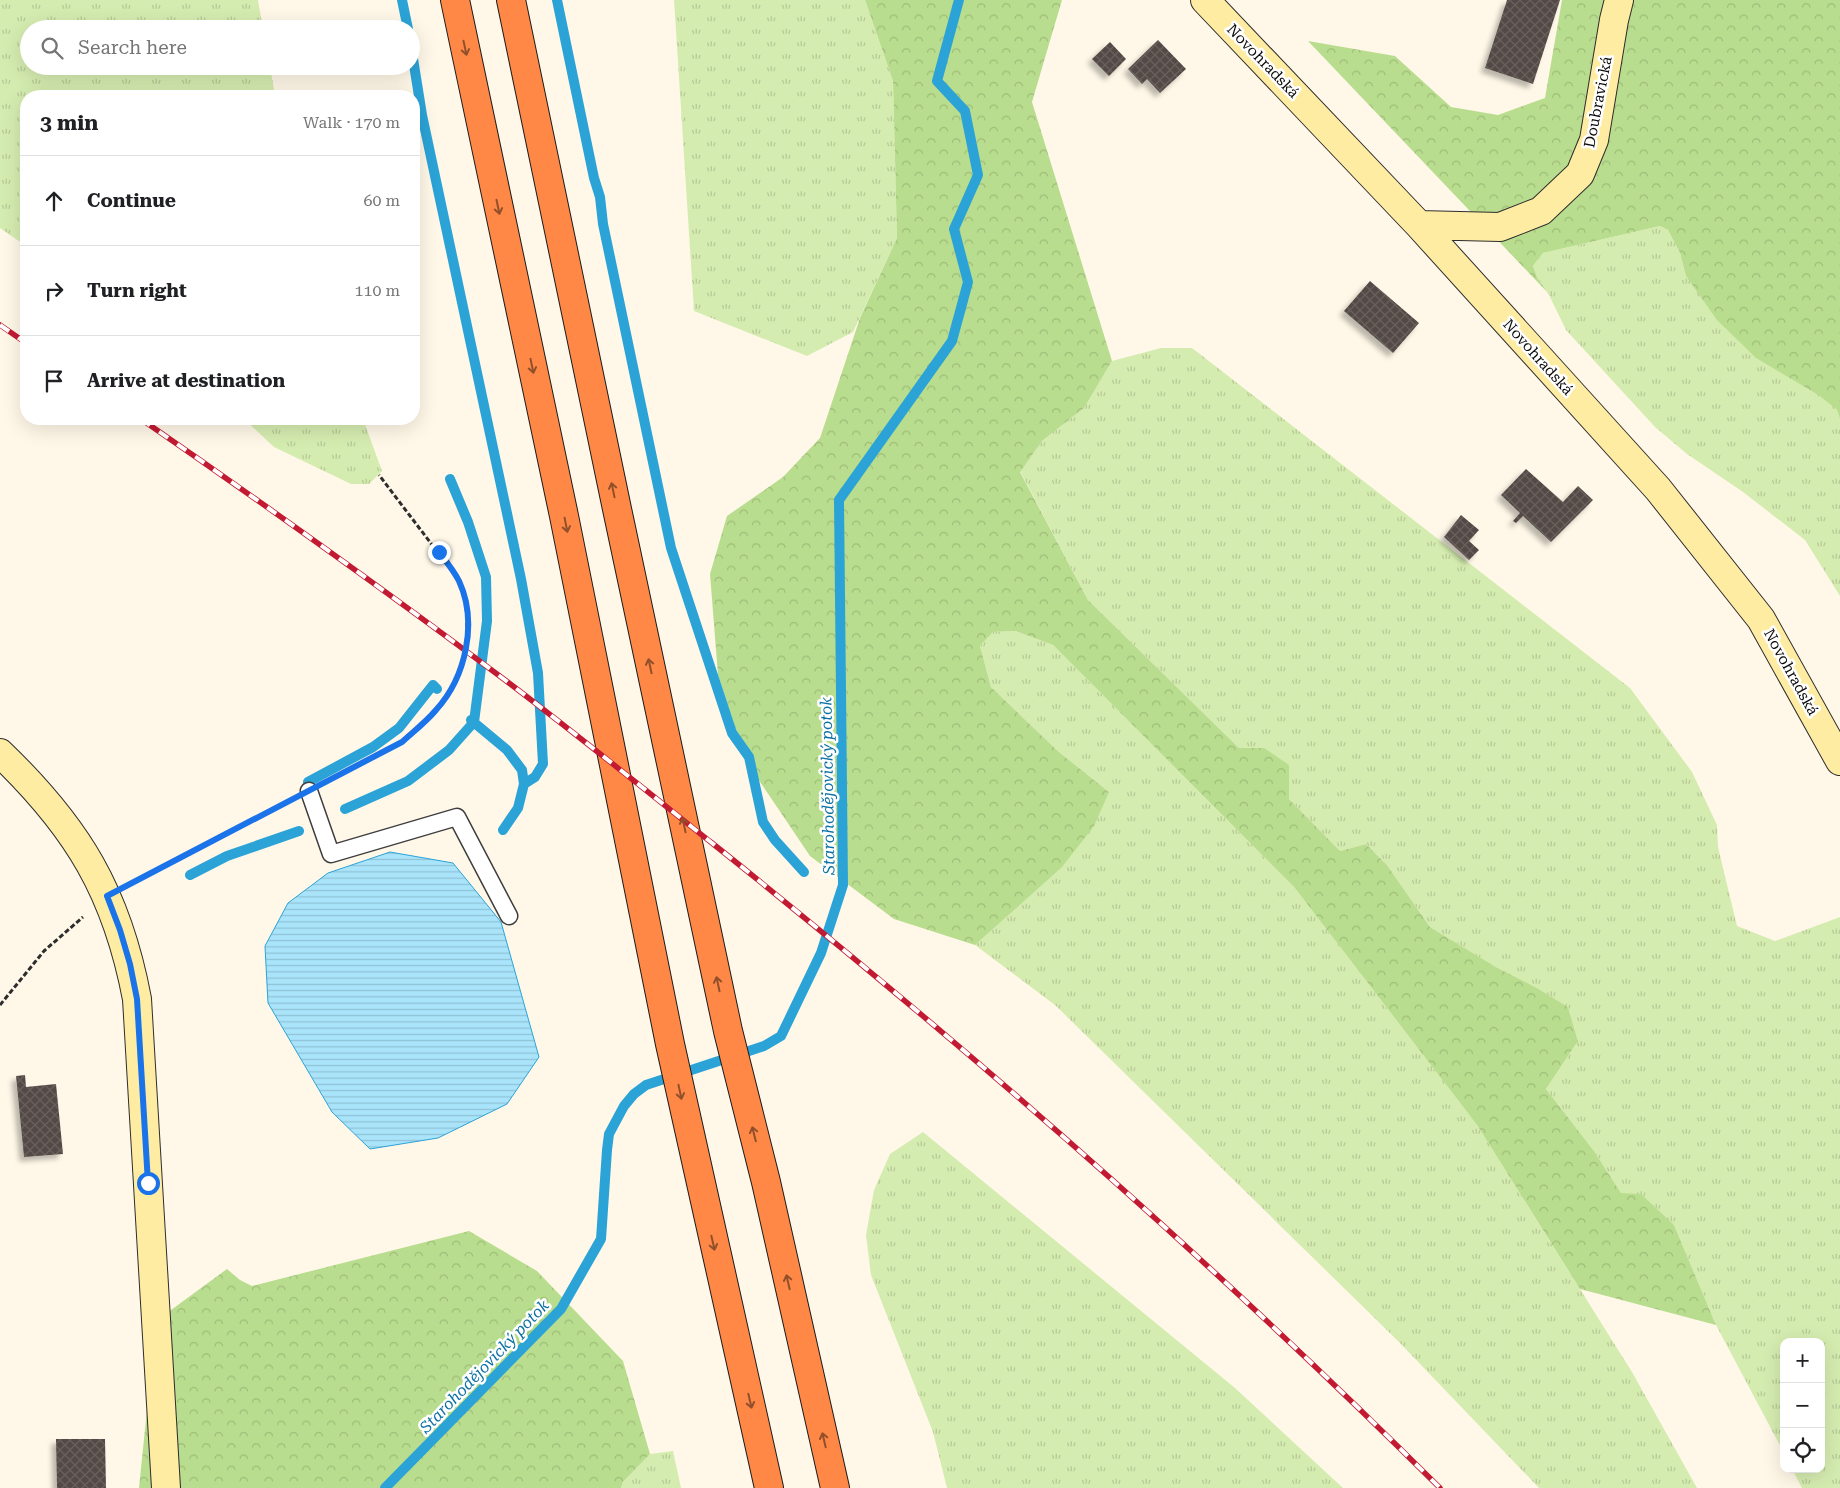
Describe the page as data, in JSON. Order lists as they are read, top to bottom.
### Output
{
  "streets": {
    "street": ["Novohradská", "Doubravická"]
  },
  "crossings": [
    ["Novohradská", "Doubravická"]
  ],
  "water": ["Starohodějovický potok"],
  "page": {
    "search": "Search here",
    "heading": ["3 min", "Walk · 170 m"],
    "list": [
      ["Continue", "60 m"],
      ["Turn right", "110 m"],
      "Arrive at destination"
    ],
    "map_buttons": ["+", "−"]
  }
}
